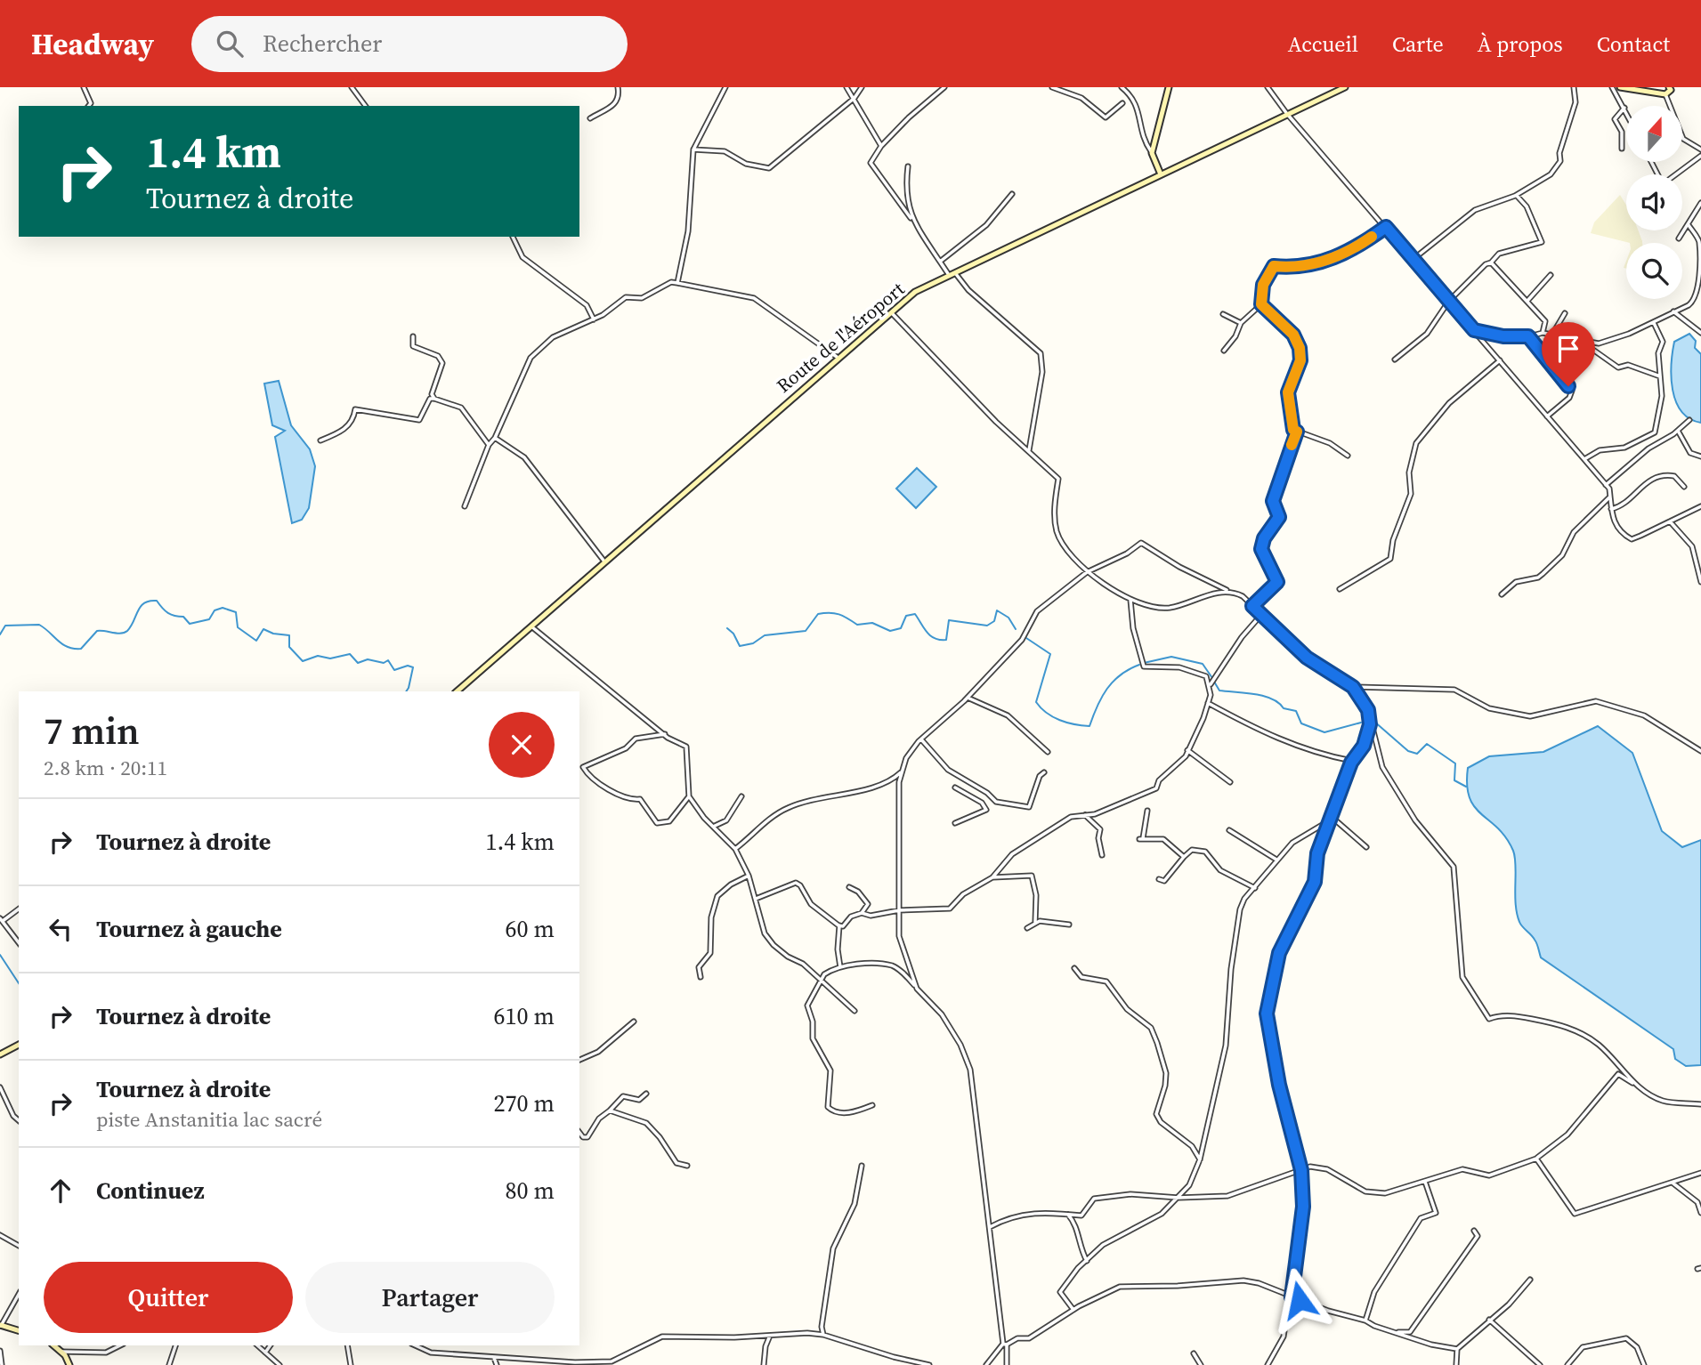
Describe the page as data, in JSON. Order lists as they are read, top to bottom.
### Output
{
  "streets": {
    "main road": ["Route de l'Aéroport"]
  },
  "north": "top",
  "page": {
    "header": "Headway",
    "search": "Rechercher",
    "nav": [
      "Accueil",
      "Carte",
      "À propos",
      "Contact"
    ],
    "turn": ["1.4 km", "Tournez à droite"],
    "heading": ["7 min", "2.8 km · 20:11"],
    "list": [
      {
        "name": "Tournez à droite",
        "value": "1.4 km"
      },
      {
        "name": "Tournez à gauche",
        "value": "60 m"
      },
      {
        "name": "Tournez à droite",
        "value": "610 m"
      },
      {
        "name": "Tournez à droite",
        "note": "piste Anstanitia lac sacré",
        "value": "270 m"
      },
      {
        "name": "Continuez",
        "value": "80 m"
      }
    ],
    "buttons": ["Quitter", "Partager"]
  }
}
